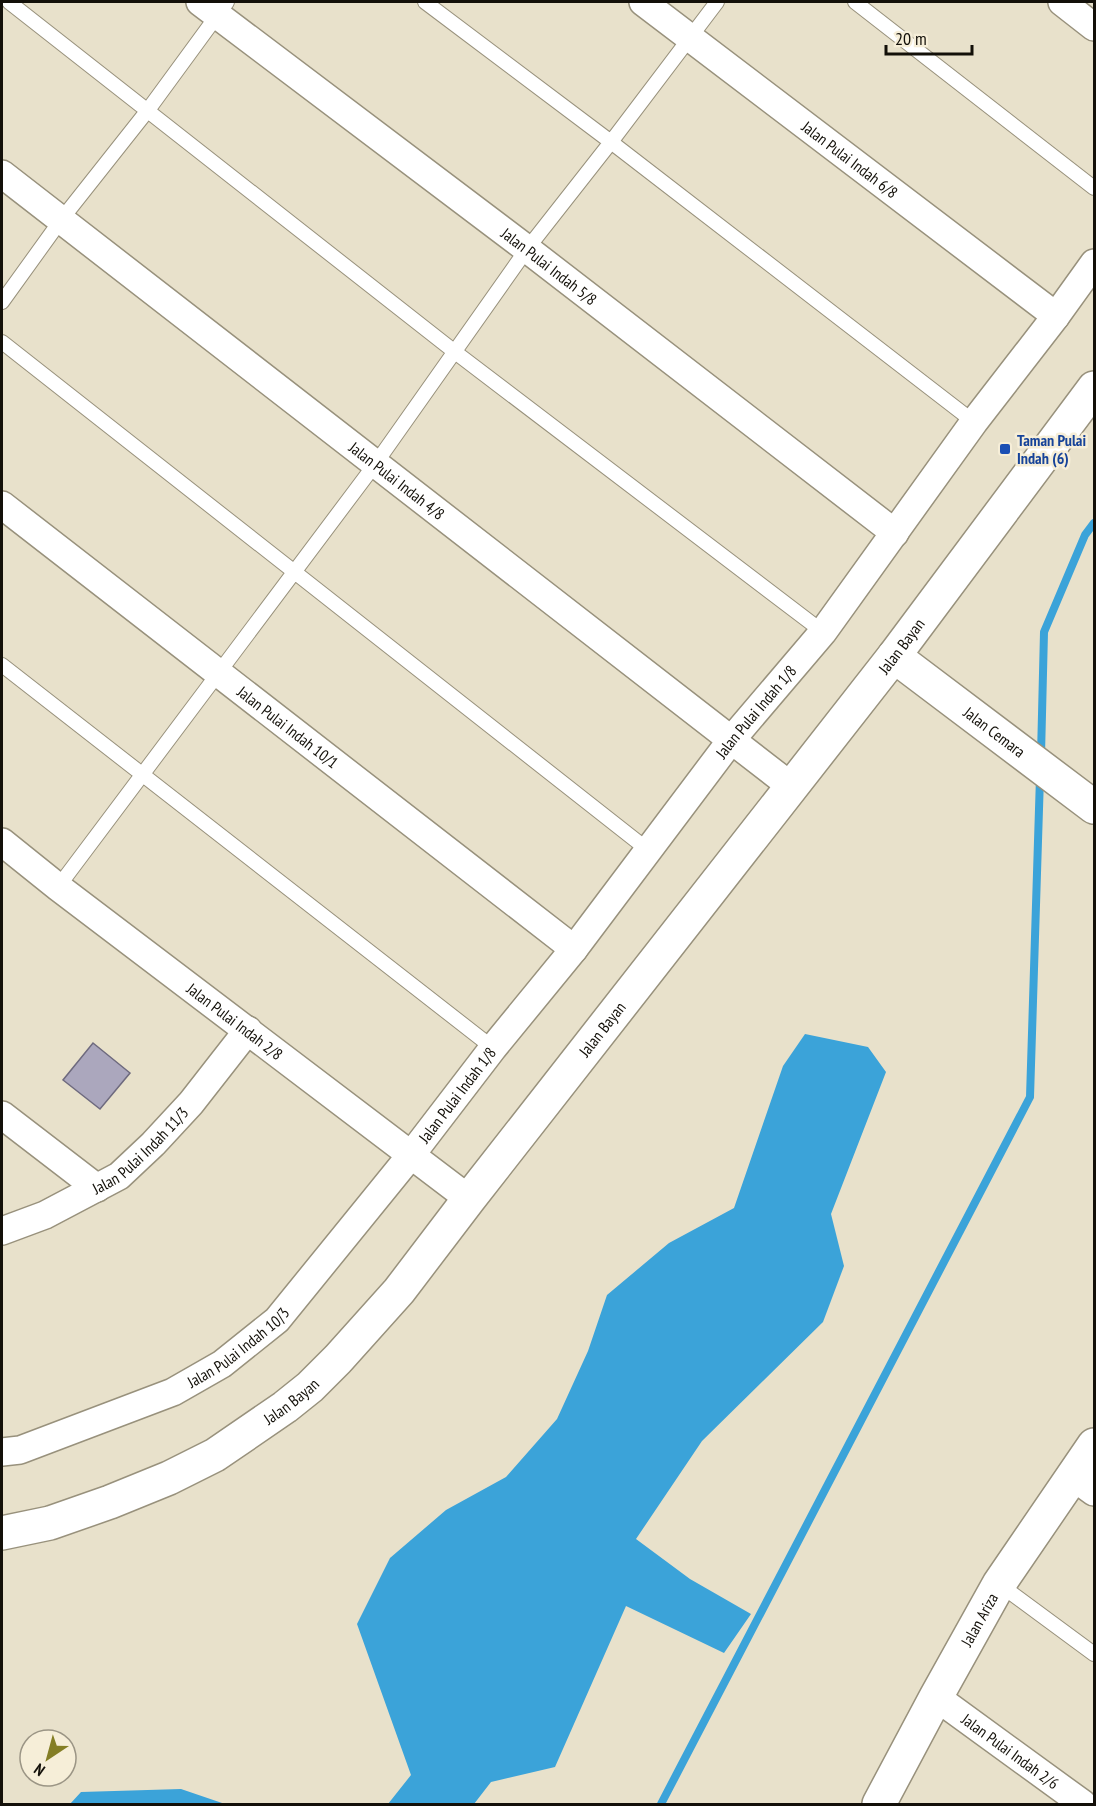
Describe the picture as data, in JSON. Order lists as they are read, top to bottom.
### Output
{
  "streets": {
    "street": [
      "Jalan Pulai Indah 6/8",
      "Jalan Pulai Indah 5/8",
      "Jalan Pulai Indah 4/8",
      "Jalan Bayan",
      "Jalan Pulai Indah 1/8",
      "Jalan Pulai Indah 10/1",
      "Jalan Cemara",
      "Jalan Pulai Indah 2/8",
      "Jalan Pulai Indah 11/3",
      "Jalan Pulai Indah 10/3",
      "Jalan Ariza",
      "Jalan Pulai Indah 2/6"
    ]
  },
  "crossings": [
    ["Jalan Pulai Indah 6/8", "Jalan Pulai Indah 1/8"],
    ["Jalan Pulai Indah 5/8", "Jalan Pulai Indah 1/8"],
    ["Jalan Pulai Indah 4/8", "Jalan Bayan"],
    ["Jalan Pulai Indah 4/8", "Jalan Pulai Indah 1/8"],
    ["Jalan Bayan", "Jalan Cemara"],
    ["Jalan Bayan", "Jalan Pulai Indah 2/8"],
    ["Jalan Pulai Indah 1/8", "Jalan Pulai Indah 10/1"],
    ["Jalan Pulai Indah 1/8", "Jalan Pulai Indah 2/8"],
    ["Jalan Pulai Indah 1/8", "Jalan Pulai Indah 10/3"],
    ["Jalan Pulai Indah 2/8", "Jalan Pulai Indah 11/3"],
    ["Jalan Pulai Indah 2/8", "Jalan Pulai Indah 10/3"],
    ["Jalan Ariza", "Jalan Pulai Indah 2/6"]
  ],
  "places": {
    "transit": ["Taman Pulai Indah (6)"]
  },
  "scale_bar": "20 m",
  "north": "bottom left"
}
